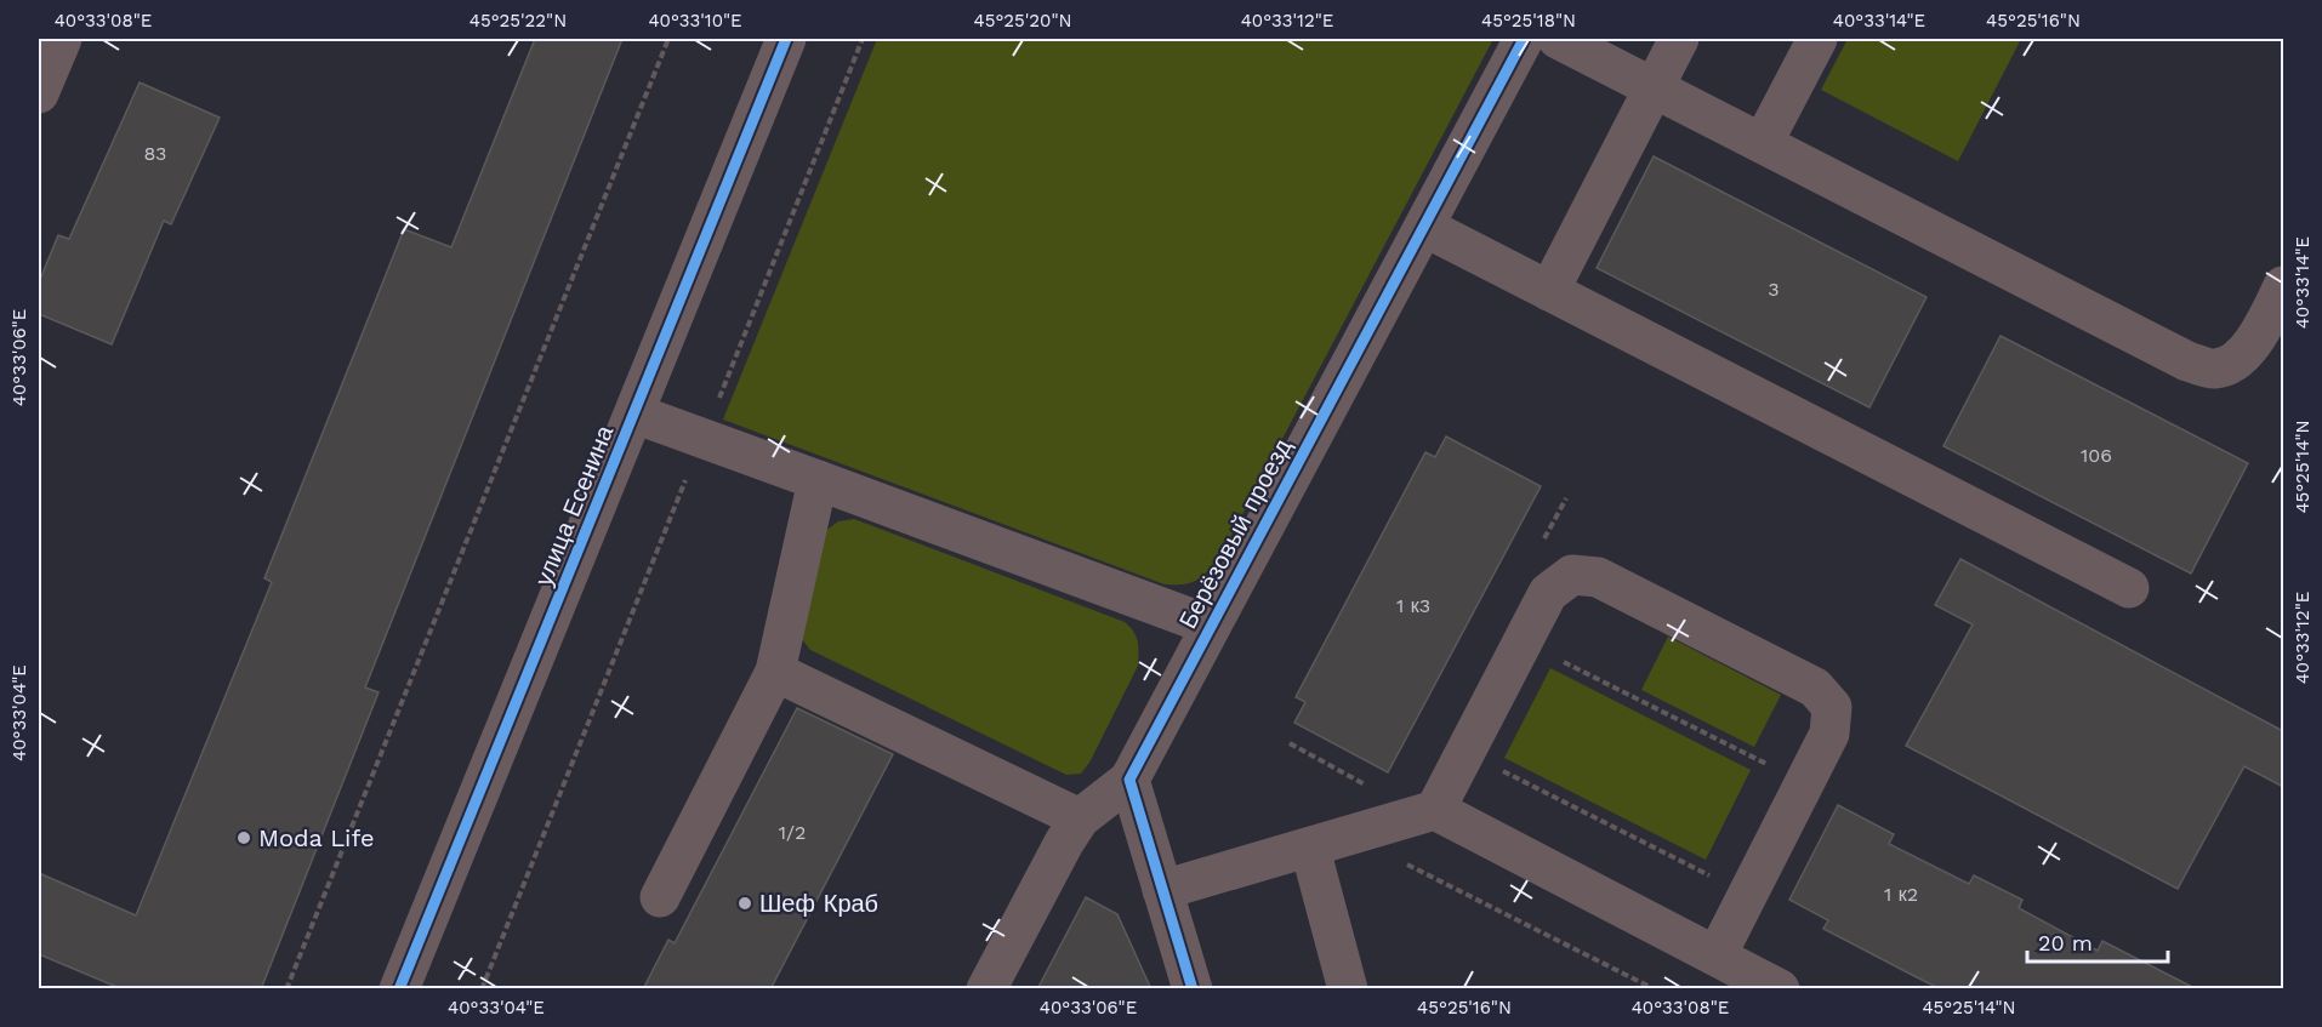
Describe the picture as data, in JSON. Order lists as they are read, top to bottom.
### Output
{
  "streets": {
    "street": ["улица Есенина", "Берёзовый проезд"]
  },
  "places": ["Moda Life", "Шеф Краб"],
  "house_numbers": [
    "83",
    "3",
    "106",
    "1 к3",
    "1/2",
    "1 к2"
  ],
  "scale_bar": "20 m",
  "coordinates": [
    "40°33'08\"E",
    "45°25'22\"N",
    "40°33'10\"E",
    "45°25'20\"N",
    "40°33'12\"E",
    "45°25'18\"N",
    "40°33'14\"E",
    "45°25'16\"N",
    "40°33'06\"E",
    "45°25'14\"N",
    "40°33'04\"E"
  ]
}
